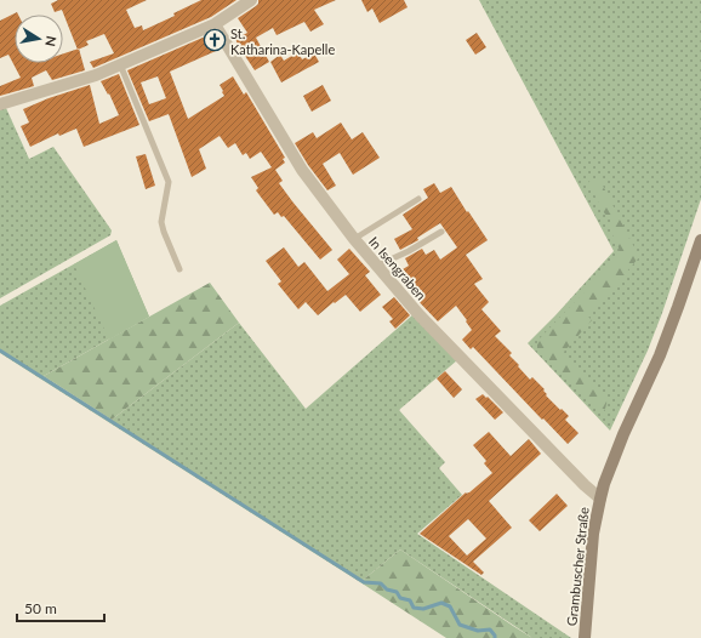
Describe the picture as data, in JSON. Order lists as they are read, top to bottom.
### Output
{
  "streets": {
    "main road": ["Grambuscher Straße"],
    "street": ["In Isengraben"]
  },
  "crossings": [
    ["In Isengraben", "Grambuscher Straße"]
  ],
  "places": {
    "church": ["St. Katharina-Kapelle"]
  },
  "scale_bar": "50 m",
  "north": "right"
}
